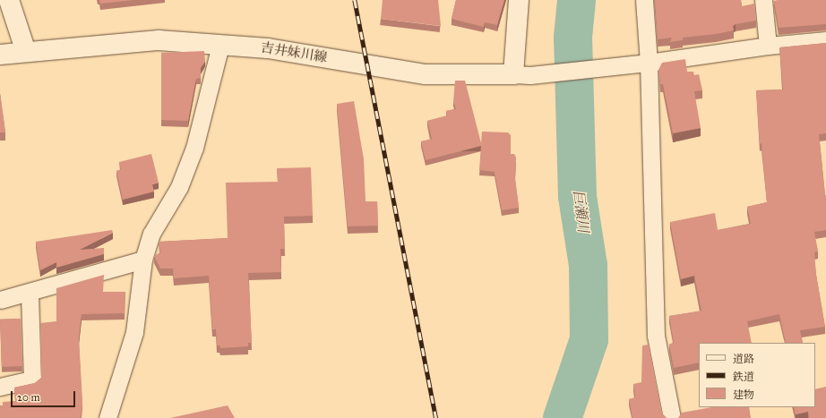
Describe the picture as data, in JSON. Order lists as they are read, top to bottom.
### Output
{
  "streets": {
    "main road": ["吉井妹川線"]
  },
  "water": ["巨瀬川"],
  "legend": ["道路", "鉄道", "建物"],
  "scale_bar": "20 m"
}
